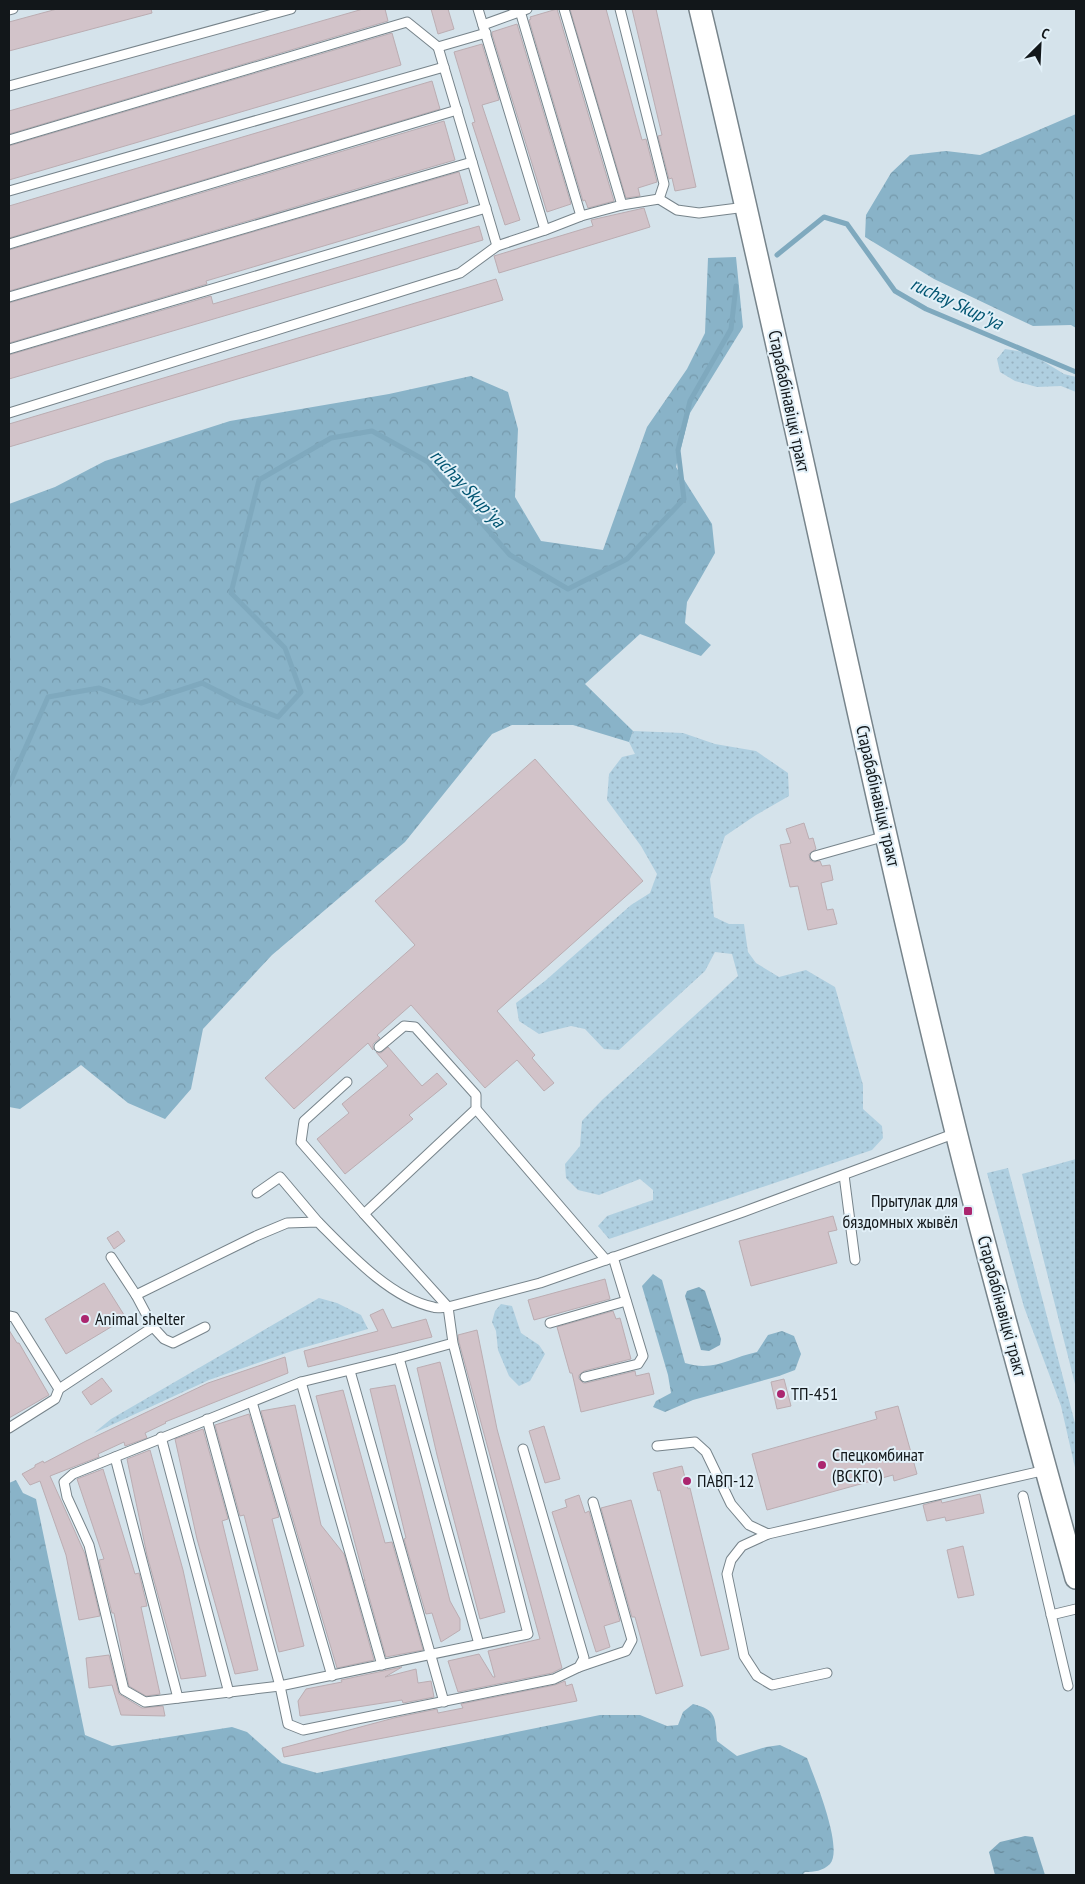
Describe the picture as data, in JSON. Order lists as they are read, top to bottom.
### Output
{
  "streets": {
    "street": ["Старабабінавіцкі тракт"]
  },
  "water": ["ruchay Skup’’ya"],
  "places": {
    "transit": ["Прытулак для бяздомных жывёл"],
    "other": [
      "Animal shelter",
      "ТП-451",
      "Спецкомбинат (ВСКГО)",
      "ПАВП-12"
    ]
  },
  "north": "top right"
}
